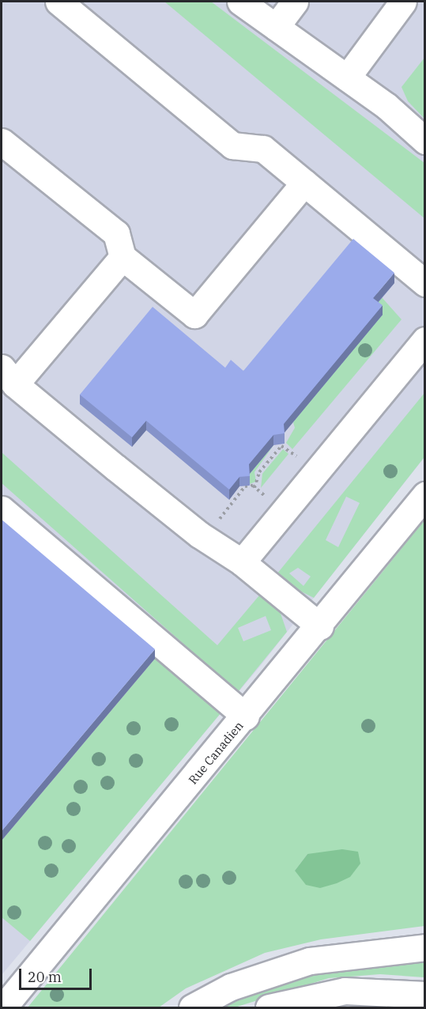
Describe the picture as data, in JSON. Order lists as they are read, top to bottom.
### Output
{
  "streets": {
    "main road": ["Rue Canadien"]
  },
  "scale_bar": "20 m"
}
